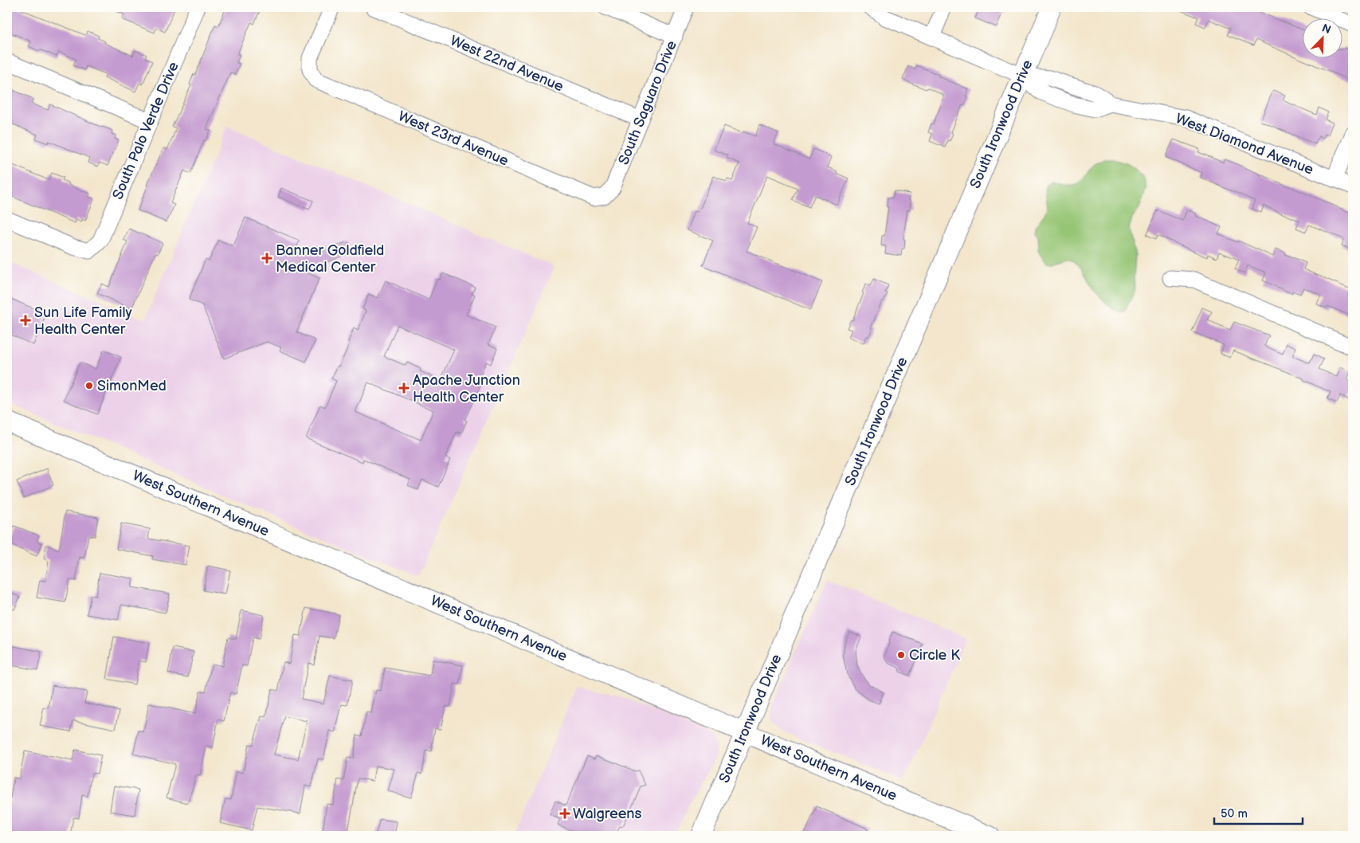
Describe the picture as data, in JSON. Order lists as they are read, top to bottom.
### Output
{
  "streets": {
    "main road": ["South Ironwood Drive", "West Southern Avenue"],
    "street": [
      "West 22nd Avenue",
      "South Saguaro Drive",
      "South Palo Verde Drive",
      "West 23rd Avenue",
      "West Diamond Avenue"
    ]
  },
  "crossings": [
    ["West 22nd Avenue", "South Saguaro Drive"],
    ["South Saguaro Drive", "West 23rd Avenue"],
    ["South Ironwood Drive", "West Diamond Avenue"],
    ["South Ironwood Drive", "West Southern Avenue"]
  ],
  "places": {
    "health": [
      "Banner Goldfield Medical Center",
      "Sun Life Family Health Center",
      "Apache Junction Health Center",
      "Walgreens"
    ],
    "other": ["SimonMed", "Circle K"]
  },
  "scale_bar": "50 m",
  "north": "top right"
}
